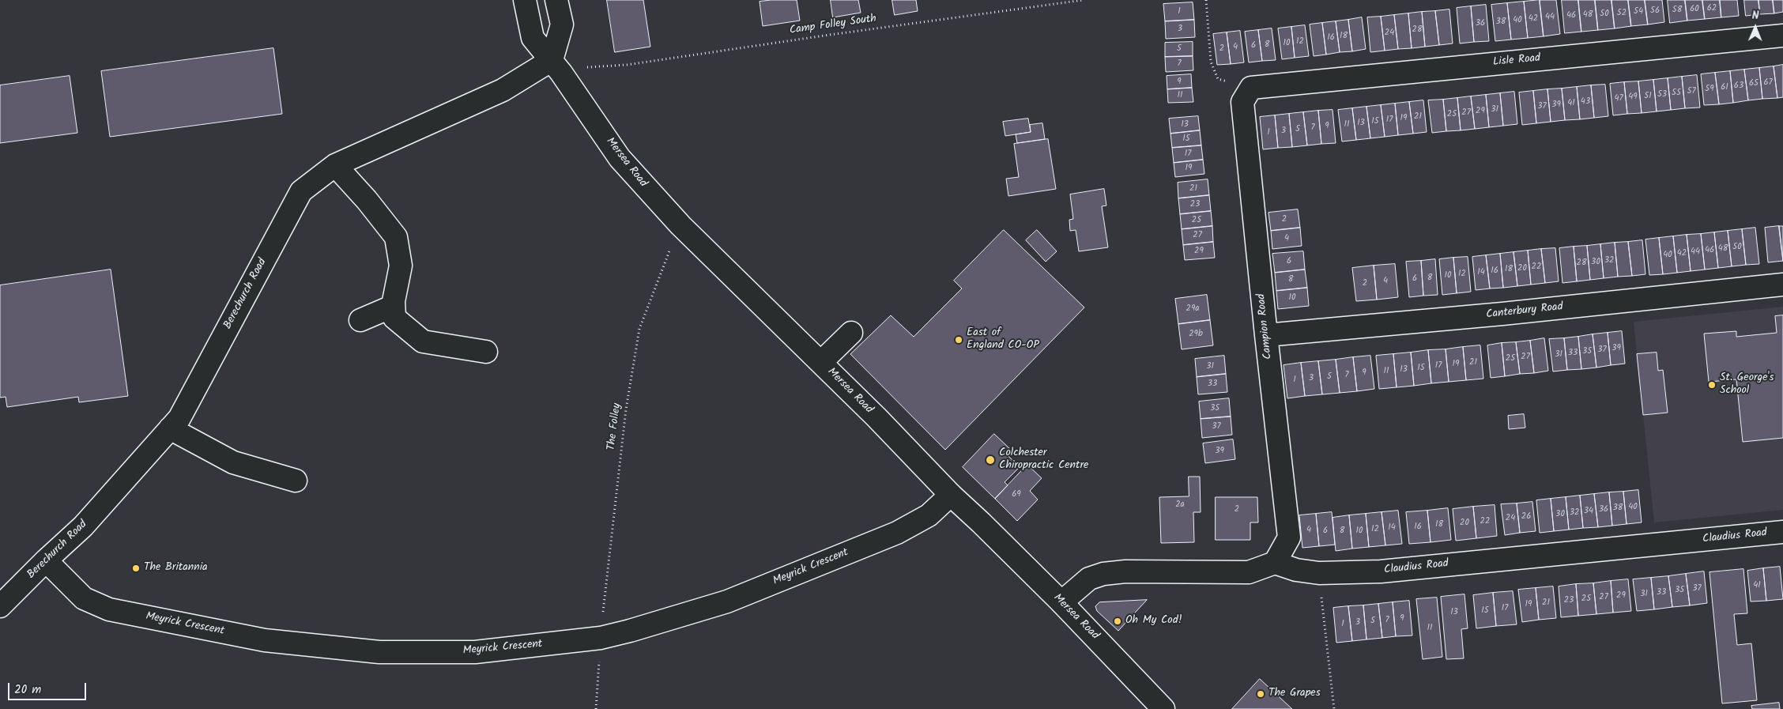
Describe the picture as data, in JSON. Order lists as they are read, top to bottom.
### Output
{
  "streets": {
    "street": [
      "Lisle Road",
      "Mersea Road",
      "Berechurch Road",
      "Canterbury Road",
      "Campion Road",
      "Claudius Road",
      "Meyrick Crescent"
    ],
    "path": ["Camp Folley South", "The Folley"]
  },
  "crossings": [
    ["Lisle Road", "Campion Road"],
    ["Mersea Road", "Berechurch Road"],
    ["Mersea Road", "The Folley"],
    ["Mersea Road", "Meyrick Crescent"],
    ["Berechurch Road", "Meyrick Crescent"],
    ["Canterbury Road", "Campion Road"],
    ["Campion Road", "Claudius Road"],
    ["The Folley", "Meyrick Crescent"]
  ],
  "places": [
    "East of England CO-OP",
    "St. George's School",
    "Colchester Chiropractic Centre",
    "The Britannia",
    "Oh My Cod!",
    "The Grapes"
  ],
  "house_numbers": [
    "62",
    "60",
    "58",
    "56",
    "1",
    "54",
    "52",
    "50",
    "48",
    "46",
    "44",
    "42",
    "40",
    "38",
    "36",
    "3",
    "28",
    "24",
    "18",
    "16",
    "12",
    "10",
    "8",
    "6",
    "4",
    "5",
    "2",
    "7",
    "9",
    "67",
    "65",
    "63",
    "61",
    "59",
    "57",
    "55",
    "53",
    "11",
    "51",
    "49",
    "47",
    "43",
    "41",
    "39",
    "37",
    "31",
    "29",
    "27",
    "25",
    "21",
    "19",
    "17",
    "15",
    "13",
    "13",
    "11",
    "9",
    "7",
    "5",
    "3",
    "1",
    "15",
    "17",
    "19",
    "21",
    "23",
    "2",
    "25",
    "27",
    "4",
    "50",
    "48",
    "46",
    "29",
    "44",
    "42",
    "40",
    "32",
    "6",
    "30",
    "28",
    "22",
    "20",
    "18",
    "16",
    "14",
    "12",
    "10",
    "8",
    "6",
    "8",
    "4",
    "2",
    "10",
    "29a",
    "29b",
    "39",
    "37",
    "35",
    "33",
    "31",
    "27",
    "25",
    "21",
    "19",
    "17",
    "31",
    "15",
    "13",
    "11",
    "9",
    "7",
    "5",
    "3",
    "1",
    "33",
    "35",
    "37",
    "39",
    "69",
    "2a",
    "40",
    "38",
    "2",
    "36",
    "34",
    "32",
    "30",
    "26",
    "24",
    "22",
    "20",
    "18",
    "16",
    "14",
    "12",
    "4",
    "6",
    "8",
    "10",
    "41",
    "37",
    "35",
    "33",
    "31",
    "29",
    "27",
    "25",
    "23",
    "21",
    "19",
    "17",
    "15",
    "13",
    "9",
    "7",
    "5",
    "3",
    "1",
    "11"
  ],
  "scale_bar": "20 m",
  "north": "top"
}
